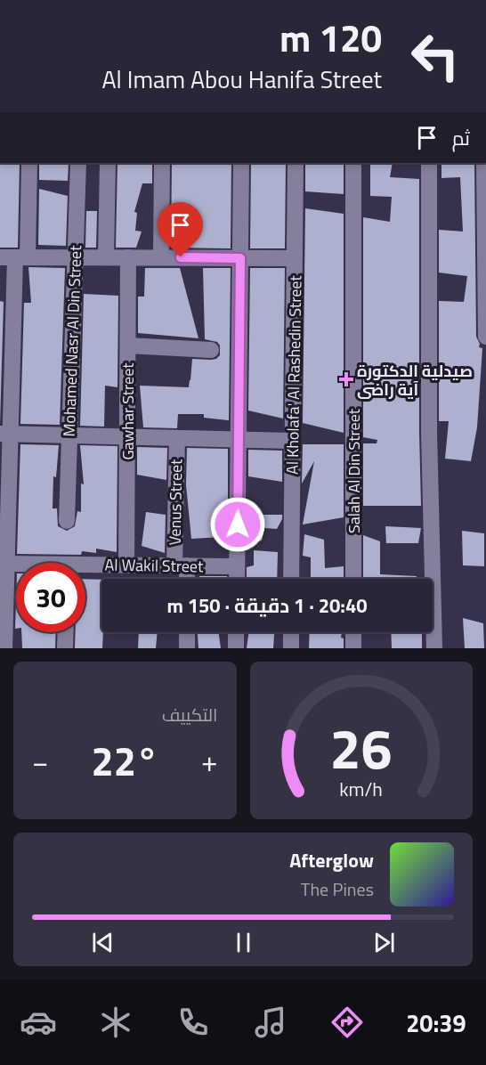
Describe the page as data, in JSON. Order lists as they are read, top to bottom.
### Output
{
  "streets": {
    "street": [
      "Mohamed Nasr Al Din Street",
      "Al Kholafa' Al Rashedin Street",
      "Gawhar Street",
      "Salah Al Din Street",
      "Venus Street",
      "Al Wakil Street"
    ]
  },
  "crossings": [
    ["Gawhar Street", "Al Wakil Street"],
    ["Venus Street", "Al Wakil Street"]
  ],
  "places": {
    "health": ["صيدلية الدكتورة آية راضى"]
  },
  "page": {
    "turn": ["120 m", "Al Imam Abou Hanifa Street"],
    "then": "ثم",
    "limit": "30",
    "trip": "20:40 · 1 دقيقة · 150 m",
    "tile": "التكييف",
    "heat": ["−", "22°", "+"],
    "song": ["Afterglow", "The Pines"],
    "tabs": "20:39",
    "gauge": ["26", "km/h"]
  }
}
